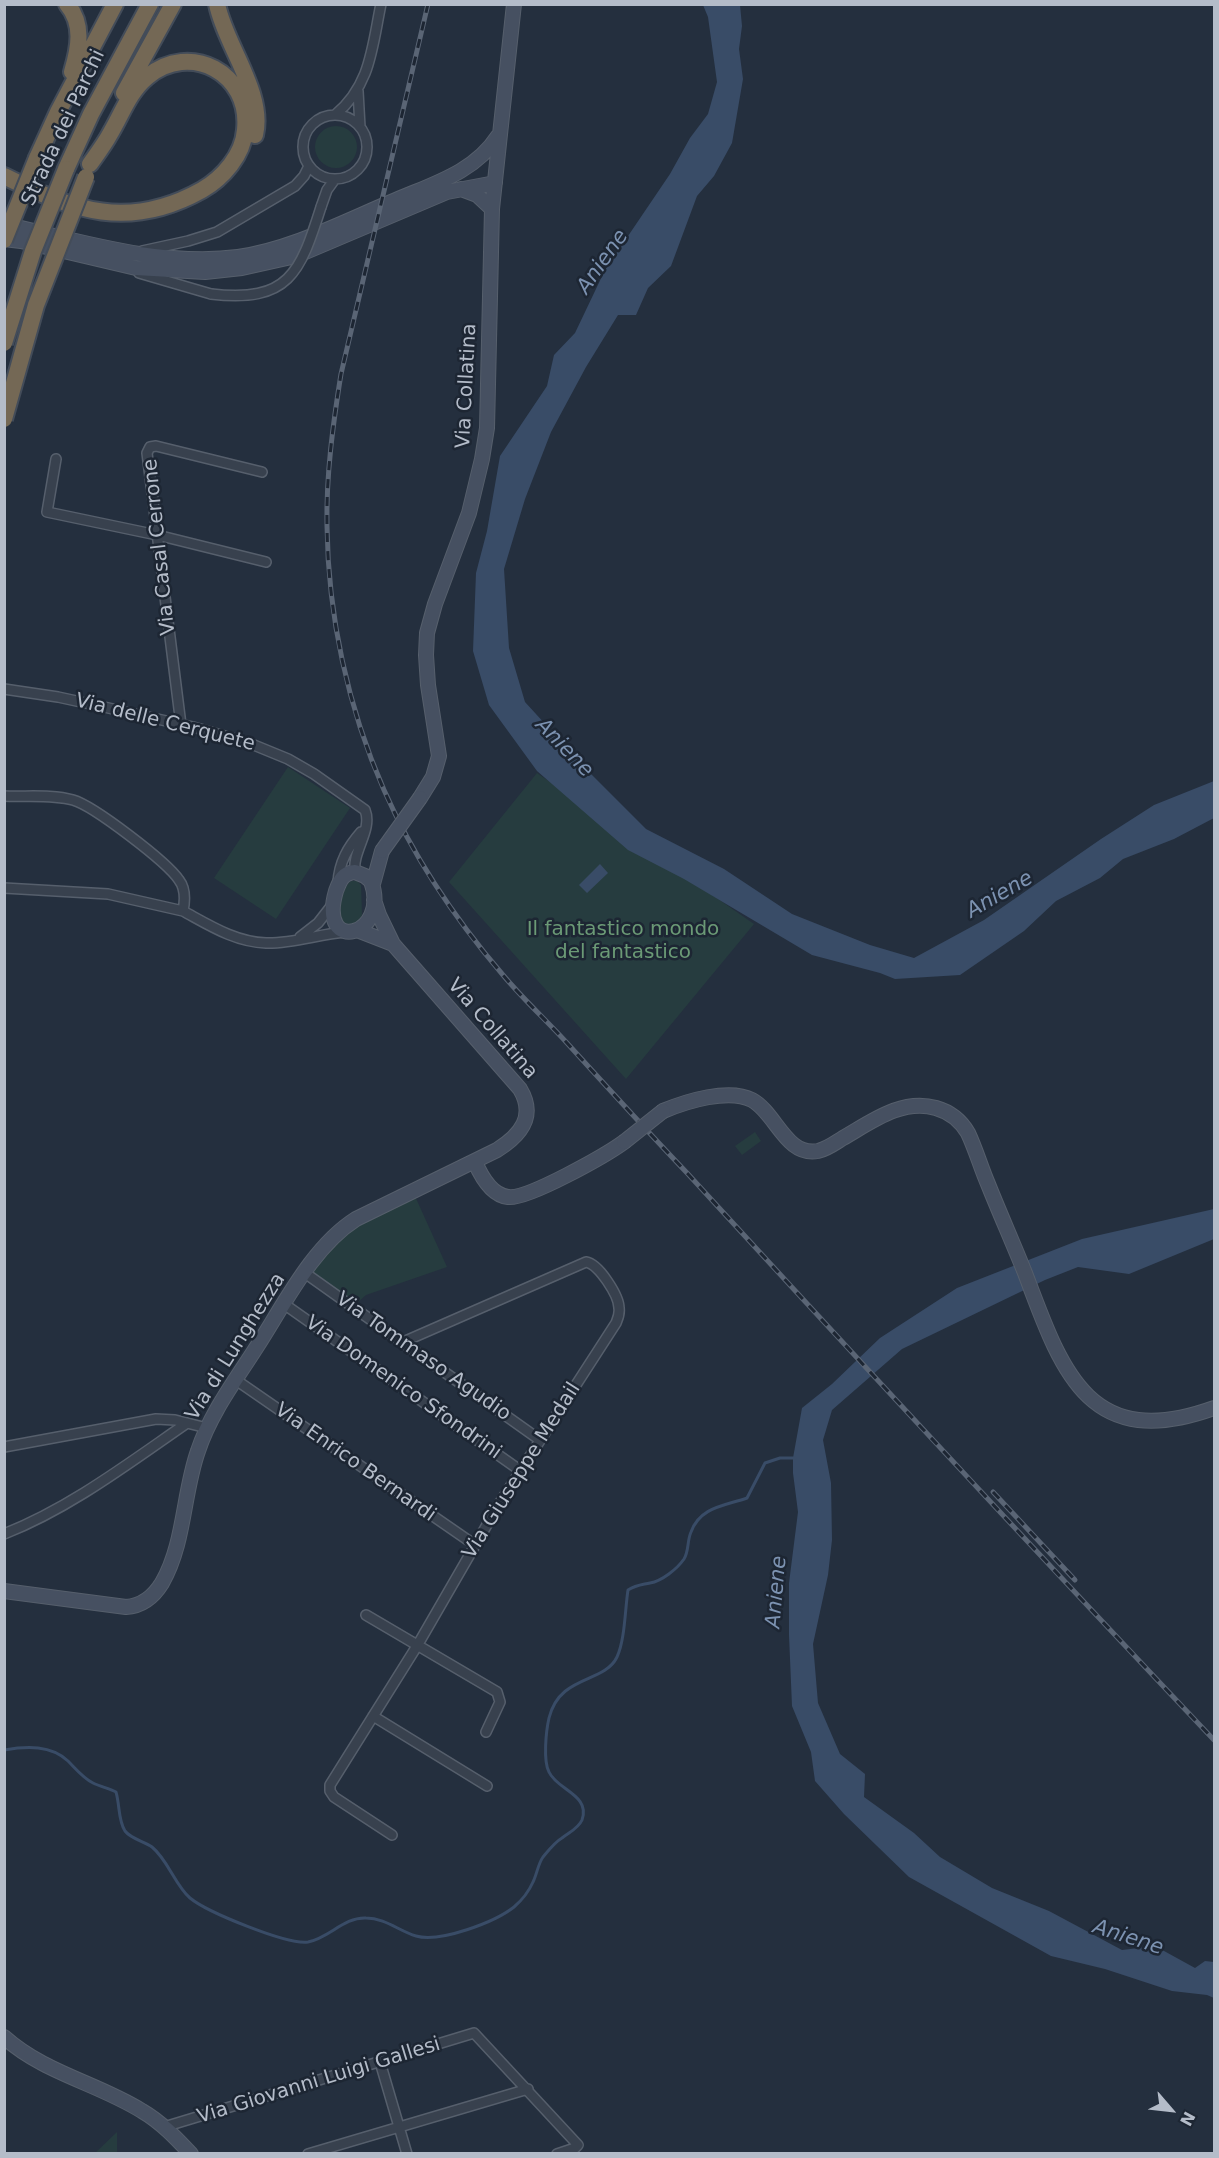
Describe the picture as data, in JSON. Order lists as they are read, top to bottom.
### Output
{
  "streets": {
    "highway": ["Strada dei Parchi"],
    "street": [
      "Via Collatina",
      "Via Casal Cerrone",
      "Via delle Cerquete",
      "Via di Lunghezza",
      "Via Tommaso Agudio",
      "Via Domenico Sfondrini",
      "Via Enrico Bernardi",
      "Via Giuseppe Medail",
      "Via Giovanni Luigi Gallesi"
    ]
  },
  "crossings": [
    ["Via Collatina", "Via di Lunghezza"],
    ["Via Casal Cerrone", "Via delle Cerquete"],
    ["Via di Lunghezza", "Via Tommaso Agudio"],
    ["Via di Lunghezza", "Via Domenico Sfondrini"],
    ["Via di Lunghezza", "Via Enrico Bernardi"],
    ["Via Tommaso Agudio", "Via Giuseppe Medail"],
    ["Via Domenico Sfondrini", "Via Giuseppe Medail"],
    ["Via Enrico Bernardi", "Via Giuseppe Medail"]
  ],
  "water": ["Aniene"],
  "parks": ["Il fantastico mondo del fantastico"],
  "north": "bottom right"
}
